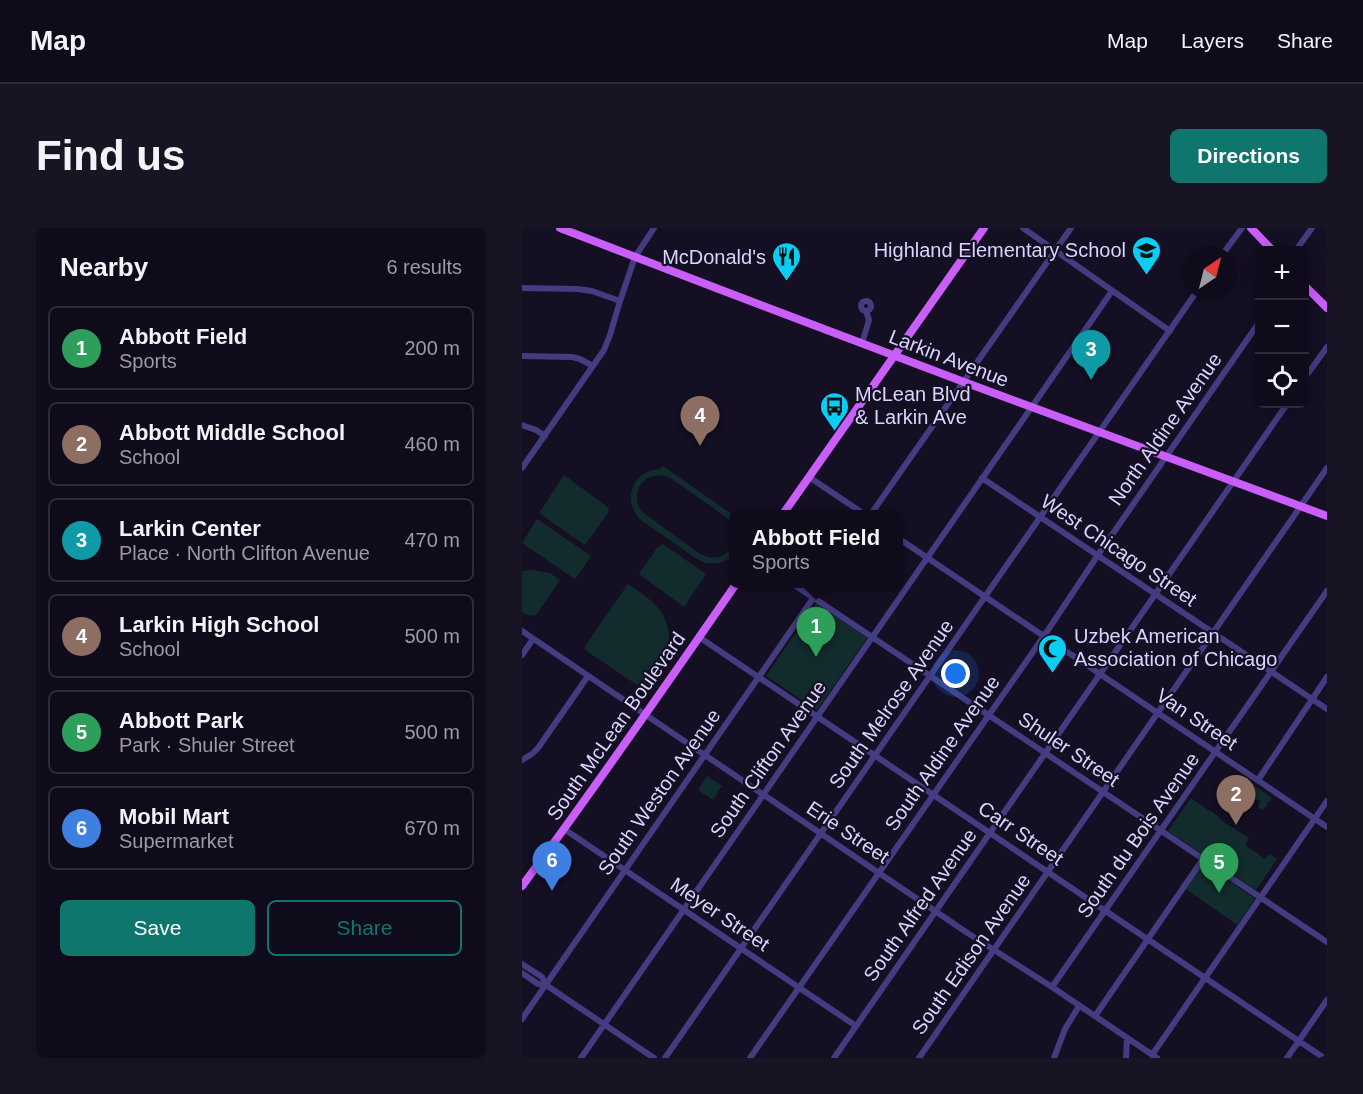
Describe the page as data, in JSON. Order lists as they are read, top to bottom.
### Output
{
  "streets": {
    "main road": ["Larkin Avenue", "South McLean Boulevard"],
    "street": [
      "North Aldine Avenue",
      "West Chicago Street",
      "South Melrose Avenue",
      "Van Street",
      "Shuler Street",
      "South Aldine Avenue",
      "South Clifton Avenue",
      "South Weston Avenue",
      "Erie Street",
      "Carr Street",
      "South du Bois Avenue",
      "South Alfred Avenue",
      "Meyer Street",
      "South Edison Avenue"
    ]
  },
  "crossings": [
    ["Larkin Avenue", "North Aldine Avenue"],
    ["Larkin Avenue", "South Melrose Avenue"],
    ["Larkin Avenue", "South Clifton Avenue"],
    ["Larkin Avenue", "South Alfred Avenue"],
    ["Larkin Avenue", "South Edison Avenue"],
    ["North Aldine Avenue", "West Chicago Street"],
    ["North Aldine Avenue", "South Aldine Avenue"],
    ["West Chicago Street", "South Melrose Avenue"],
    ["West Chicago Street", "South Aldine Avenue"],
    ["West Chicago Street", "South Clifton Avenue"],
    ["West Chicago Street", "South du Bois Avenue"],
    ["West Chicago Street", "South Alfred Avenue"],
    ["West Chicago Street", "South Edison Avenue"],
    ["South Melrose Avenue", "Van Street"],
    ["South Melrose Avenue", "Shuler Street"],
    ["South Melrose Avenue", "Erie Street"],
    ["South Melrose Avenue", "Carr Street"],
    ["South Melrose Avenue", "Meyer Street"],
    ["Van Street", "South Aldine Avenue"],
    ["Van Street", "South Clifton Avenue"],
    ["Van Street", "South du Bois Avenue"],
    ["Van Street", "South Alfred Avenue"],
    ["Van Street", "South Edison Avenue"],
    ["South McLean Boulevard", "Erie Street"],
    ["South McLean Boulevard", "Carr Street"],
    ["South McLean Boulevard", "Meyer Street"],
    ["Shuler Street", "South Aldine Avenue"],
    ["Shuler Street", "South Clifton Avenue"],
    ["Shuler Street", "South Weston Avenue"],
    ["Shuler Street", "South du Bois Avenue"],
    ["Shuler Street", "South Alfred Avenue"],
    ["Shuler Street", "South Edison Avenue"],
    ["South Aldine Avenue", "Erie Street"],
    ["South Aldine Avenue", "Carr Street"],
    ["South Aldine Avenue", "Meyer Street"],
    ["South Clifton Avenue", "Erie Street"],
    ["South Clifton Avenue", "Carr Street"],
    ["South Clifton Avenue", "Meyer Street"],
    ["South Weston Avenue", "Erie Street"],
    ["South Weston Avenue", "Carr Street"],
    ["South Weston Avenue", "Meyer Street"],
    ["Erie Street", "South du Bois Avenue"],
    ["Erie Street", "South Alfred Avenue"],
    ["Erie Street", "South Edison Avenue"],
    ["Carr Street", "South du Bois Avenue"],
    ["Carr Street", "South Alfred Avenue"],
    ["Carr Street", "South Edison Avenue"],
    ["South Alfred Avenue", "Meyer Street"]
  ],
  "places": {
    "school or university": ["Highland Elementary School"],
    "restaurant": ["McDonald's"],
    "bus stop": ["McLean Blvd & Larkin Ave"],
    "mosque": ["Uzbek American Association of Chicago"]
  },
  "north": "top right",
  "page": {
    "header": "Map",
    "nav": ["Map", "Layers", "Share"],
    "buttons": [
      "Directions",
      ["Save", "Share"]
    ],
    "title": "Find us",
    "heading": ["Nearby", "6 results"],
    "map_buttons": ["+", "−"],
    "list": [
      {
        "mark": "1",
        "name": "Abbott Field",
        "note": "Sports",
        "value": "200 m"
      },
      {
        "mark": "2",
        "name": "Abbott Middle School",
        "note": "School",
        "value": "460 m"
      },
      {
        "mark": "3",
        "name": "Larkin Center",
        "note": "Place · North Clifton Avenue",
        "value": "470 m"
      },
      {
        "mark": "4",
        "name": "Larkin High School",
        "note": "School",
        "value": "500 m"
      },
      {
        "mark": "5",
        "name": "Abbott Park",
        "note": "Park · Shuler Street",
        "value": "500 m"
      },
      {
        "mark": "6",
        "name": "Mobil Mart",
        "note": "Supermarket",
        "value": "670 m"
      }
    ],
    "pins": [
      "3",
      "4",
      "1",
      "2",
      "6",
      "5"
    ],
    "popup": ["Abbott Field", "Sports"]
  }
}
